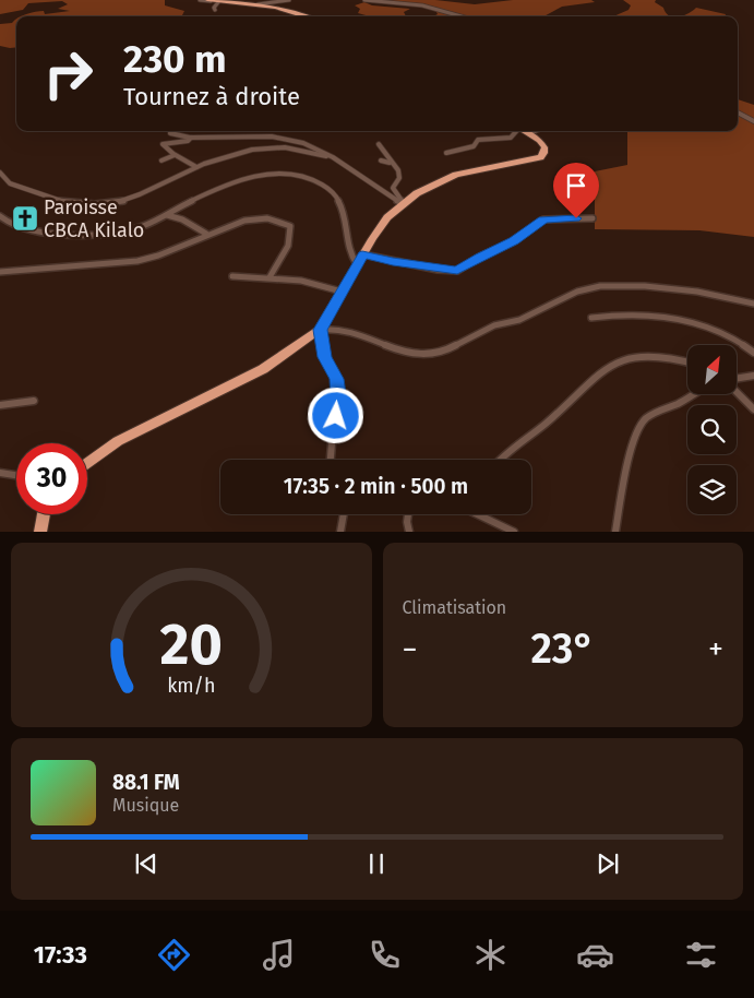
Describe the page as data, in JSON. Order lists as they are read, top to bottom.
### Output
{
  "places": {
    "church": ["Paroisse CBCA Kilalo"]
  },
  "north": "top right",
  "page": {
    "turn": ["230 m", "Tournez à droite"],
    "limit": "30",
    "trip": "17:35 · 2 min · 500 m",
    "tile": "Climatisation",
    "heat": ["−", "23°", "+"],
    "song": ["88.1 FM", "Musique"],
    "tabs": "17:33",
    "gauge": ["20", "km/h"]
  }
}
